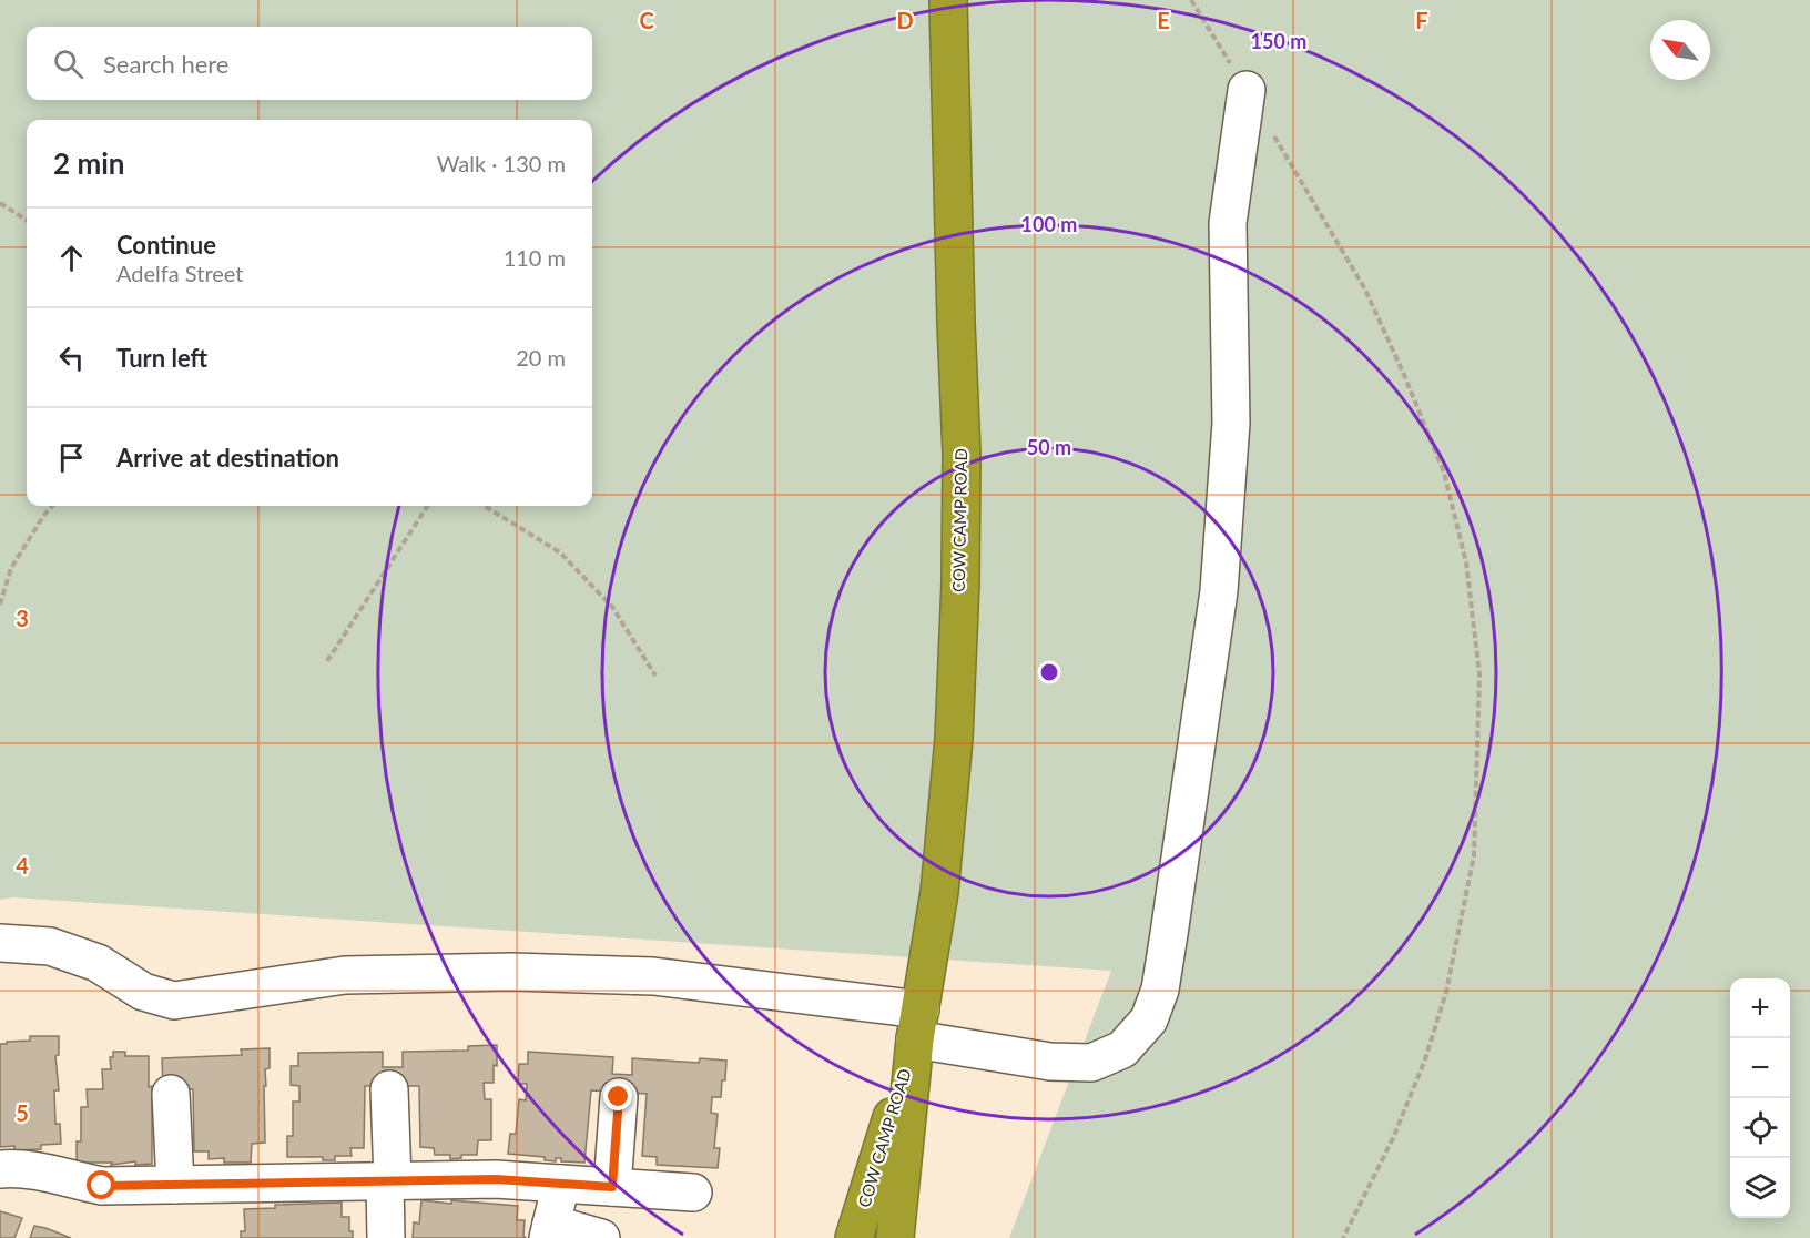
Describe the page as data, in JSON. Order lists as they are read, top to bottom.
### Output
{
  "streets": {
    "highway": ["COW CAMP ROAD"]
  },
  "north": "top left",
  "page": {
    "search": "Search here",
    "heading": ["2 min", "Walk · 130 m"],
    "list": [
      ["Continue", "Adelfa Street", "110 m"],
      ["Turn left", "20 m"],
      "Arrive at destination"
    ],
    "map_buttons": ["+", "−"]
  },
  "grid": {
    "columns": [
      "C",
      "D",
      "E",
      "F"
    ],
    "rows": ["3", "4", "5"]
  },
  "rings": ["150 m", "100 m", "50 m"]
}
